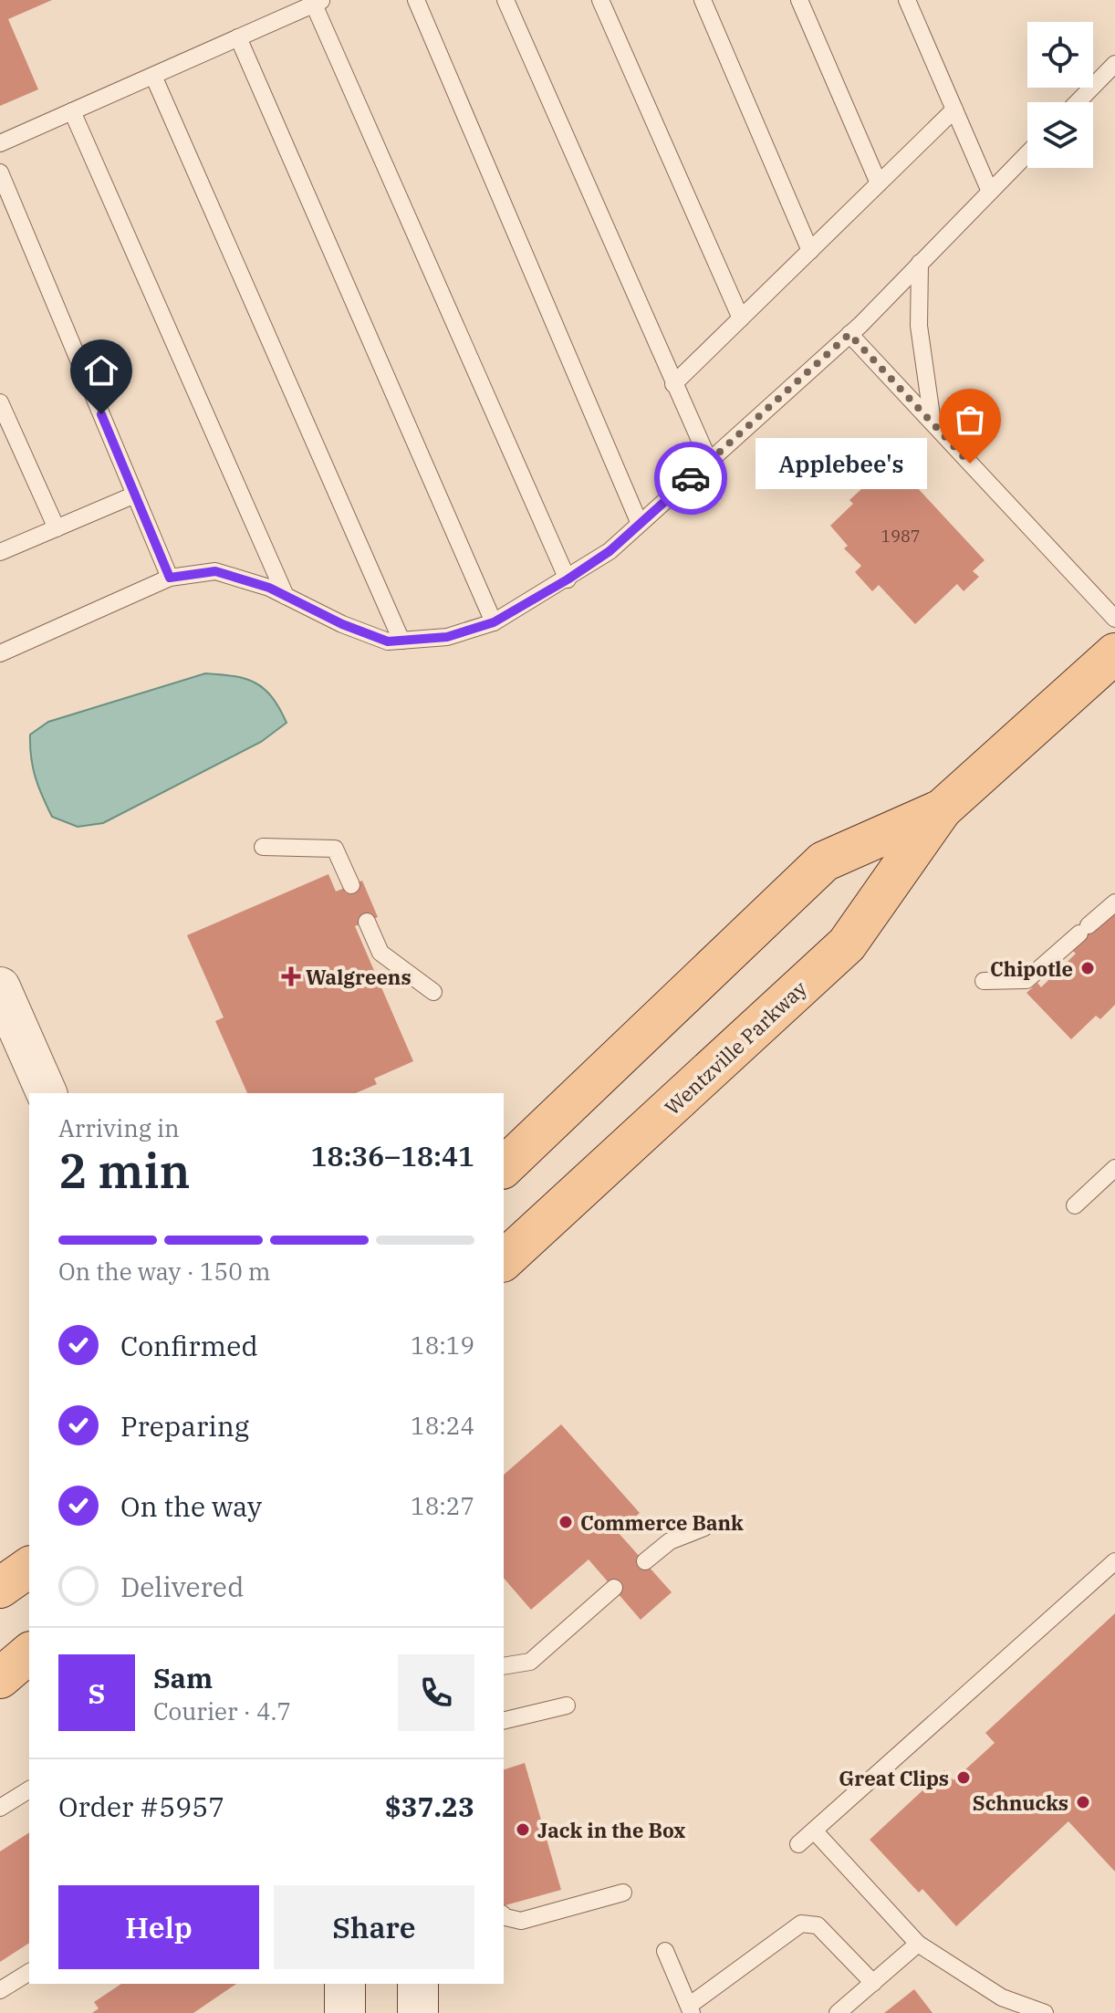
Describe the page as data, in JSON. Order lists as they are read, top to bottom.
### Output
{
  "streets": {
    "main road": ["Wentzville Parkway"]
  },
  "places": {
    "other": [
      "Applebee's",
      "Chipotle",
      "Commerce Bank",
      "Great Clips",
      "Schnucks",
      "Jack in the Box"
    ],
    "health": ["Walgreens"]
  },
  "house_numbers": ["1987"],
  "page": {
    "bubble": "Applebee's",
    "heading": ["2 min", "Arriving in", "18:36–18:41"],
    "panel": [
      "Sam",
      "Courier · 4.7",
      "Order #5957",
      "$37.23"
    ],
    "bar": "On the way · 150 m",
    "list": [
      ["Confirmed", "18:19"],
      ["Preparing", "18:24"],
      ["On the way", "18:27"],
      "Delivered"
    ],
    "round": "S",
    "buttons": ["Help", "Share"]
  }
}
